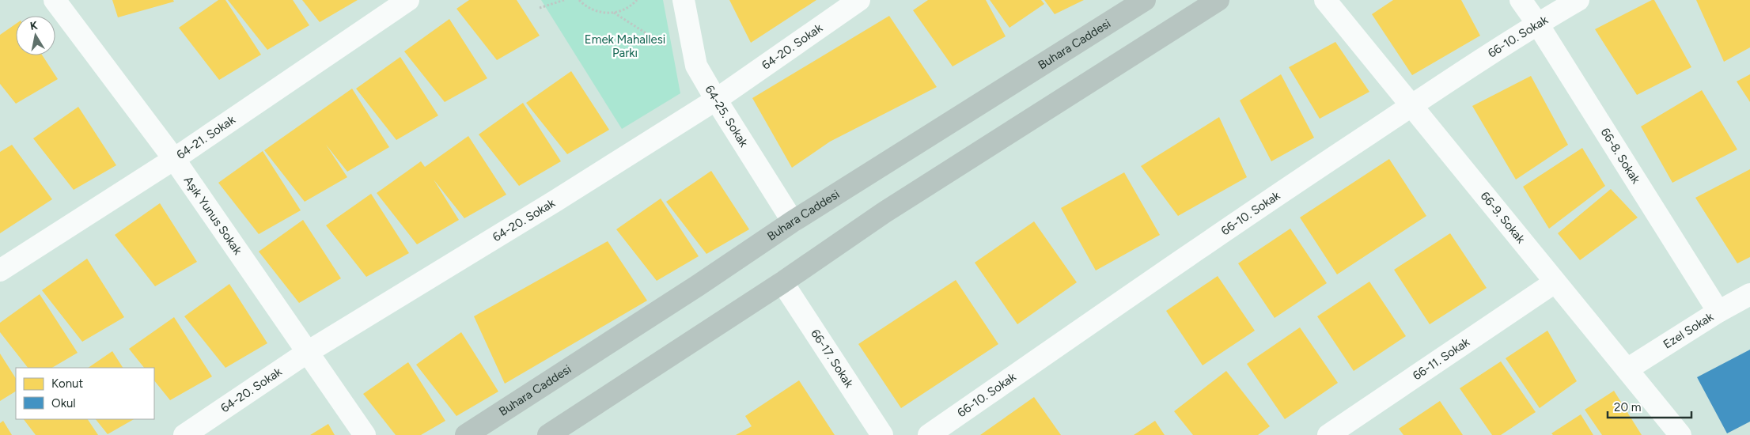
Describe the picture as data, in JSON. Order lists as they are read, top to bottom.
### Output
{
  "streets": {
    "main road": ["Buhara Caddesi"],
    "street": [
      "66-10. Sokak",
      "64-20. Sokak",
      "64-25. Sokak",
      "64-21. Sokak",
      "66-8. Sokak",
      "Aşık Yunus Sokak",
      "66-9. Sokak",
      "Ezel Sokak",
      "66-17. Sokak",
      "66-11. Sokak"
    ]
  },
  "crossings": [
    ["66-10. Sokak", "66-8. Sokak"],
    ["66-10. Sokak", "66-9. Sokak"],
    ["Buhara Caddesi", "64-25. Sokak"],
    ["64-20. Sokak", "64-25. Sokak"],
    ["64-20. Sokak", "Aşık Yunus Sokak"],
    ["64-21. Sokak", "Aşık Yunus Sokak"],
    ["66-8. Sokak", "Ezel Sokak"],
    ["66-9. Sokak", "Ezel Sokak"],
    ["66-9. Sokak", "66-11. Sokak"]
  ],
  "parks": ["Emek Mahallesi Parkı"],
  "legend": ["Konut", "Okul"],
  "scale_bar": "20 m",
  "north": "top"
}
